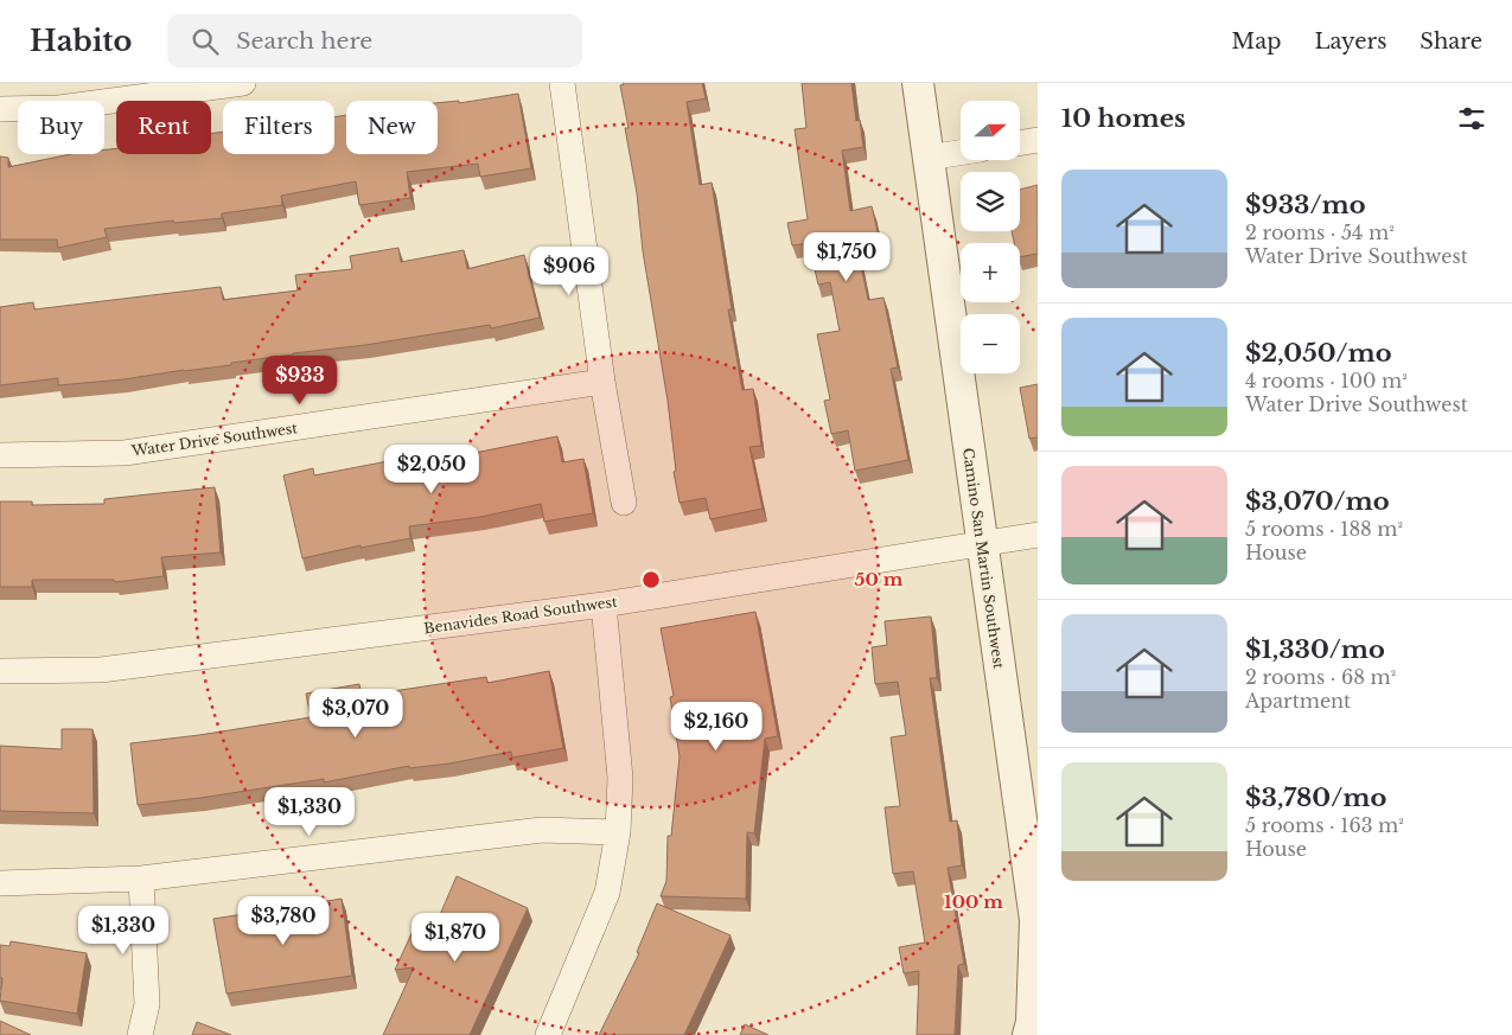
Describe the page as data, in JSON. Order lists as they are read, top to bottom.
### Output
{
  "streets": {
    "street": ["Water Drive Southwest", "Camino San Martin Southwest", "Benavides Road Southwest"]
  },
  "crossings": [
    ["Camino San Martin Southwest", "Benavides Road Southwest"]
  ],
  "north": "right",
  "page": {
    "header": "Habito",
    "search": "Search here",
    "nav": ["Map", "Layers", "Share"],
    "heading": "10 homes",
    "map_buttons": ["+", "−"],
    "chip": [
      "Buy",
      "Rent",
      "Filters",
      "New"
    ],
    "list": [
      {
        "name": "$933/mo",
        "note": "2 rooms · 54 m² · Water Drive Southwest"
      },
      {
        "name": "$2,050/mo",
        "note": "4 rooms · 100 m² · Water Drive Southwest"
      },
      {
        "name": "$3,070/mo",
        "note": "5 rooms · 188 m² · House"
      },
      {
        "name": "$1,330/mo",
        "note": "2 rooms · 68 m² · Apartment"
      },
      {
        "name": "$3,780/mo",
        "note": "5 rooms · 163 m² · House"
      }
    ],
    "price": [
      "$1,750",
      "$906",
      "$933",
      "$2,050",
      "$3,070",
      "$2,160",
      "$1,330",
      "$3,780",
      "$1,330",
      "$1,870"
    ]
  },
  "rings": ["50 m", "100 m"]
}
